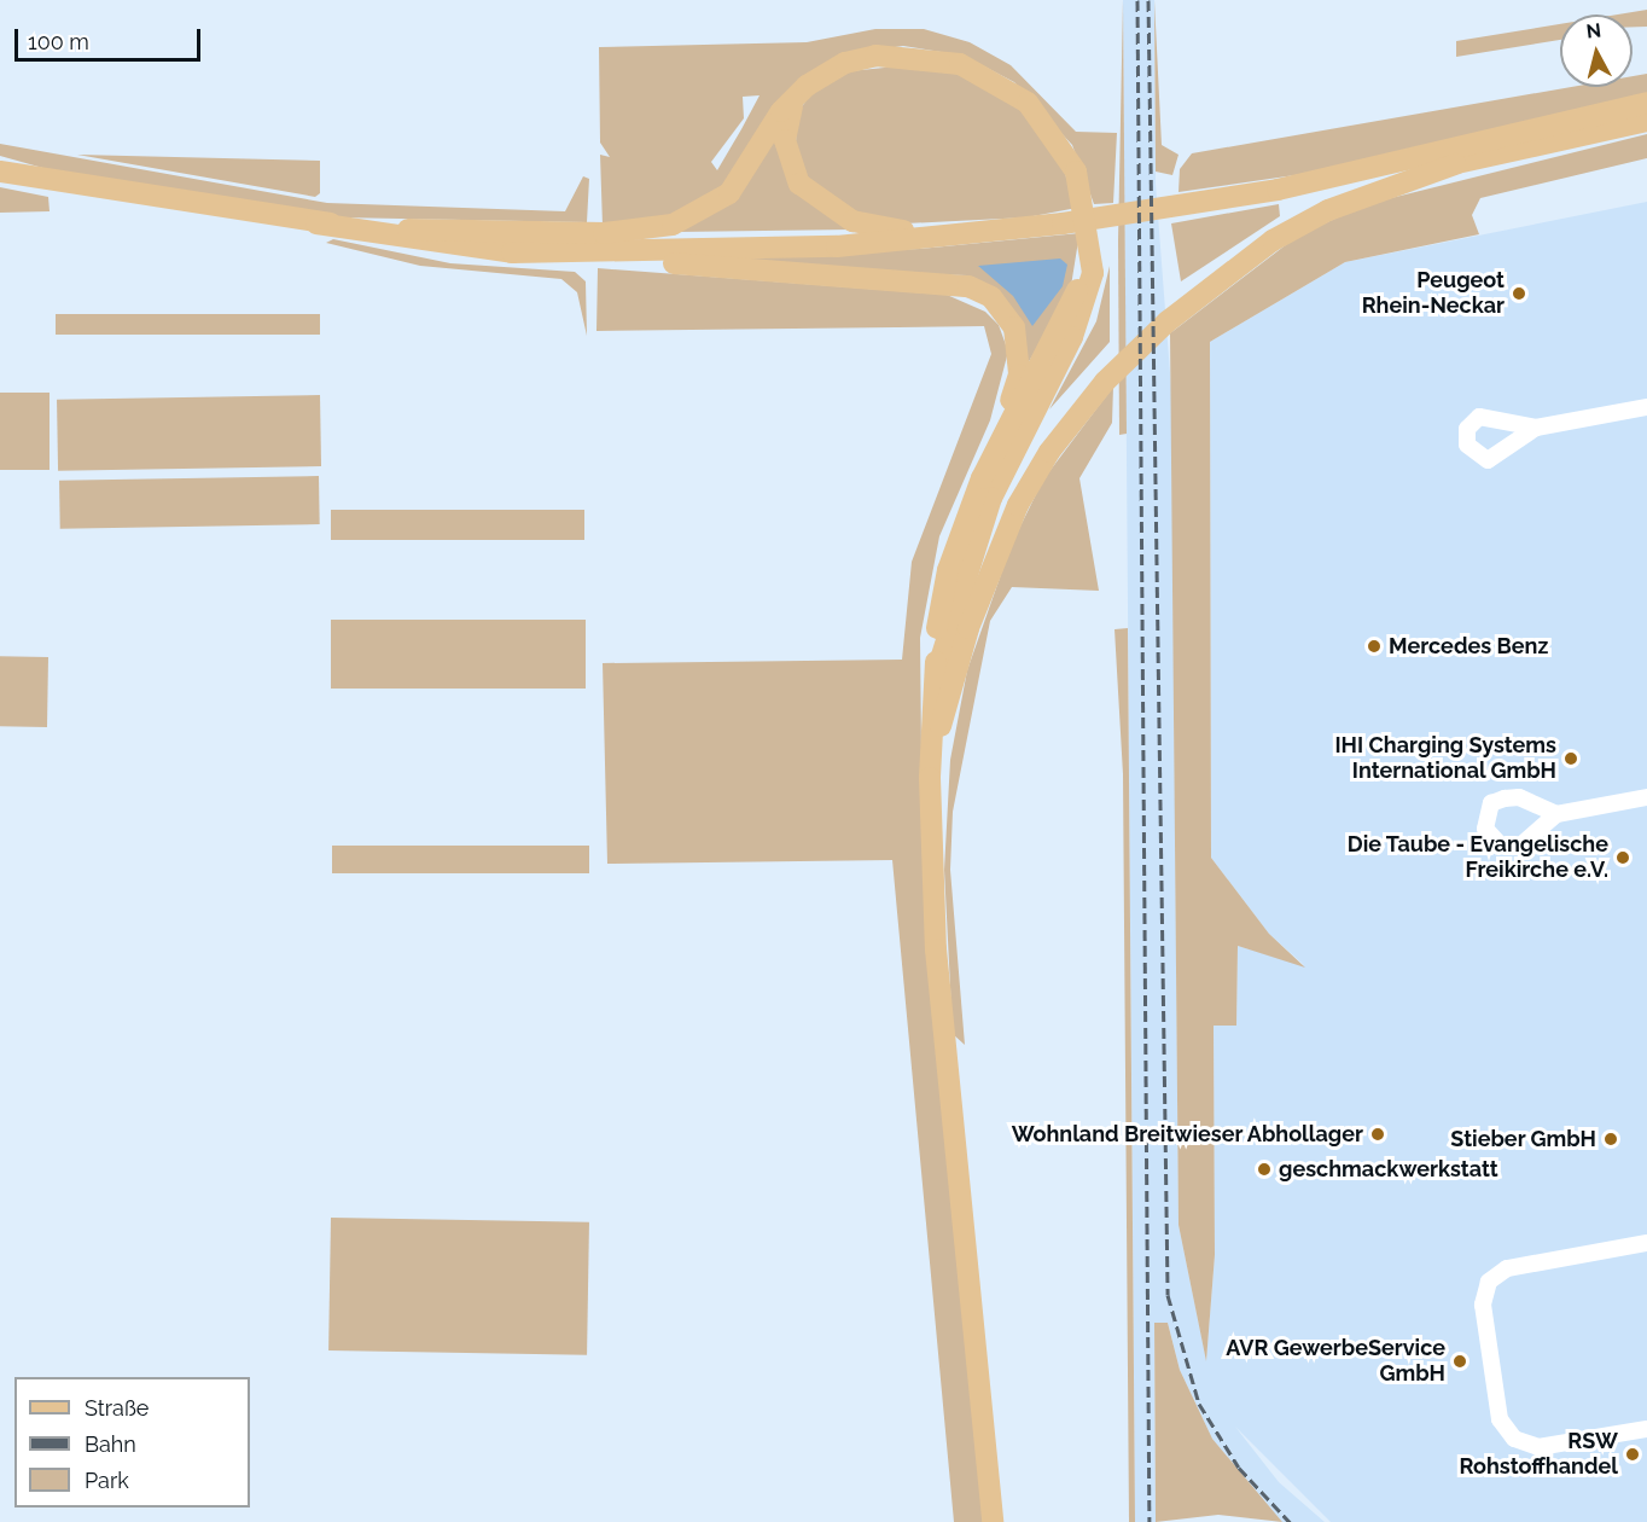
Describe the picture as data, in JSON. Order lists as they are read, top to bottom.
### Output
{
  "places": [
    "Peugeot Rhein-Neckar",
    "Mercedes Benz",
    "IHI Charging Systems International GmbH",
    "Die Taube - Evangelische Freikirche e.V.",
    "Wohnland Breitwieser Abhollager",
    "Stieber GmbH",
    "geschmackwerkstatt",
    "AVR GewerbeService GmbH",
    "RSW Rohstoffhandel"
  ],
  "legend": ["Straße", "Bahn", "Park"],
  "scale_bar": "100 m",
  "north": "top"
}
